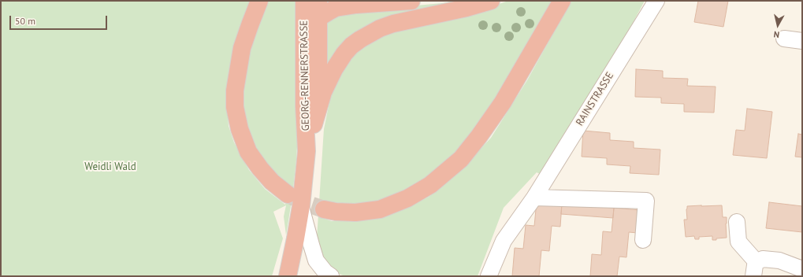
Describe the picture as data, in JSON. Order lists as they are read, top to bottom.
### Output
{
  "streets": {
    "highway": ["GEORG-RENNERSTRASSE"],
    "street": ["RAINSTRASSE"]
  },
  "parks": ["Weidli Wald"],
  "scale_bar": "50 m",
  "north": "bottom"
}
